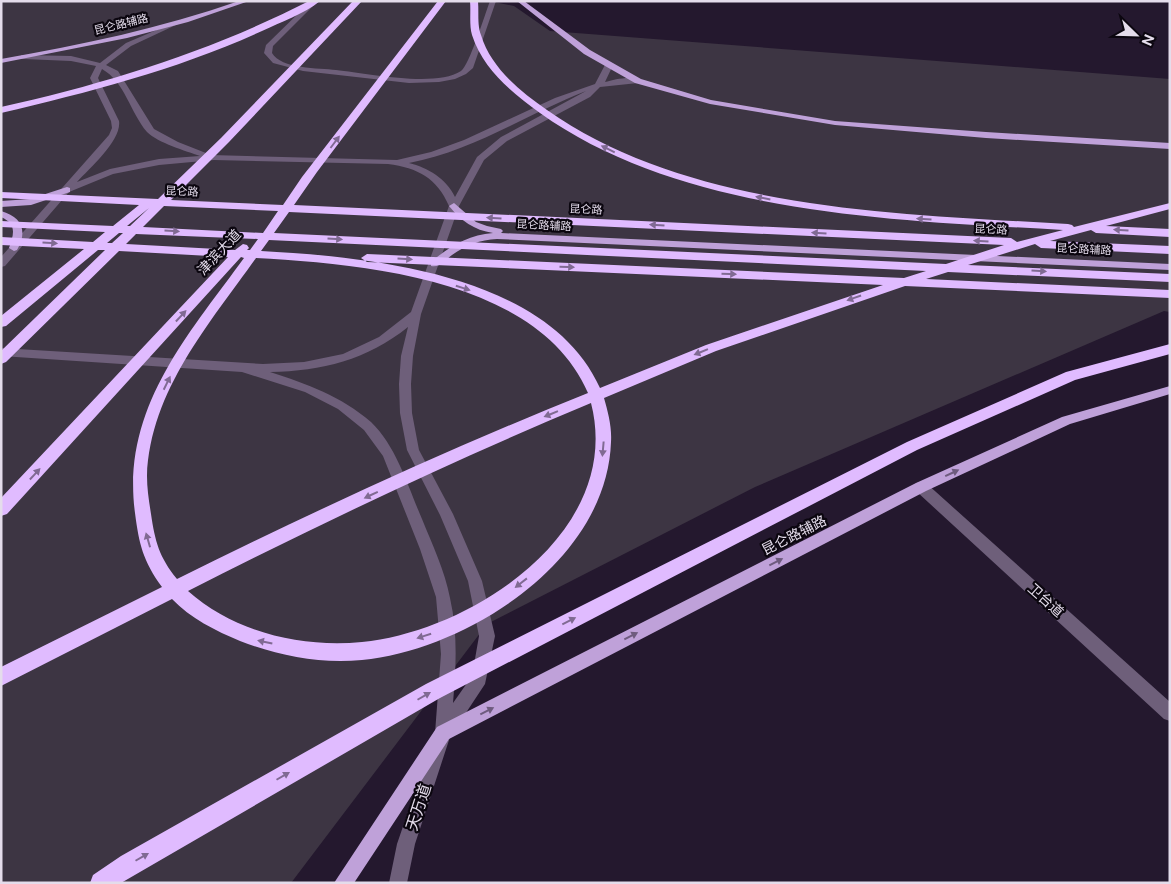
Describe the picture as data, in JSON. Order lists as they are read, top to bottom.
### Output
{
  "streets": {
    "highway": ["昆仑路", "津滨大道"],
    "main road": ["昆仑路辅路"],
    "street": ["卫台道", "天万道"]
  },
  "crossings": [
    ["昆仑路辅路", "卫台道"],
    ["昆仑路辅路", "天万道"]
  ],
  "north": "bottom right"
}
